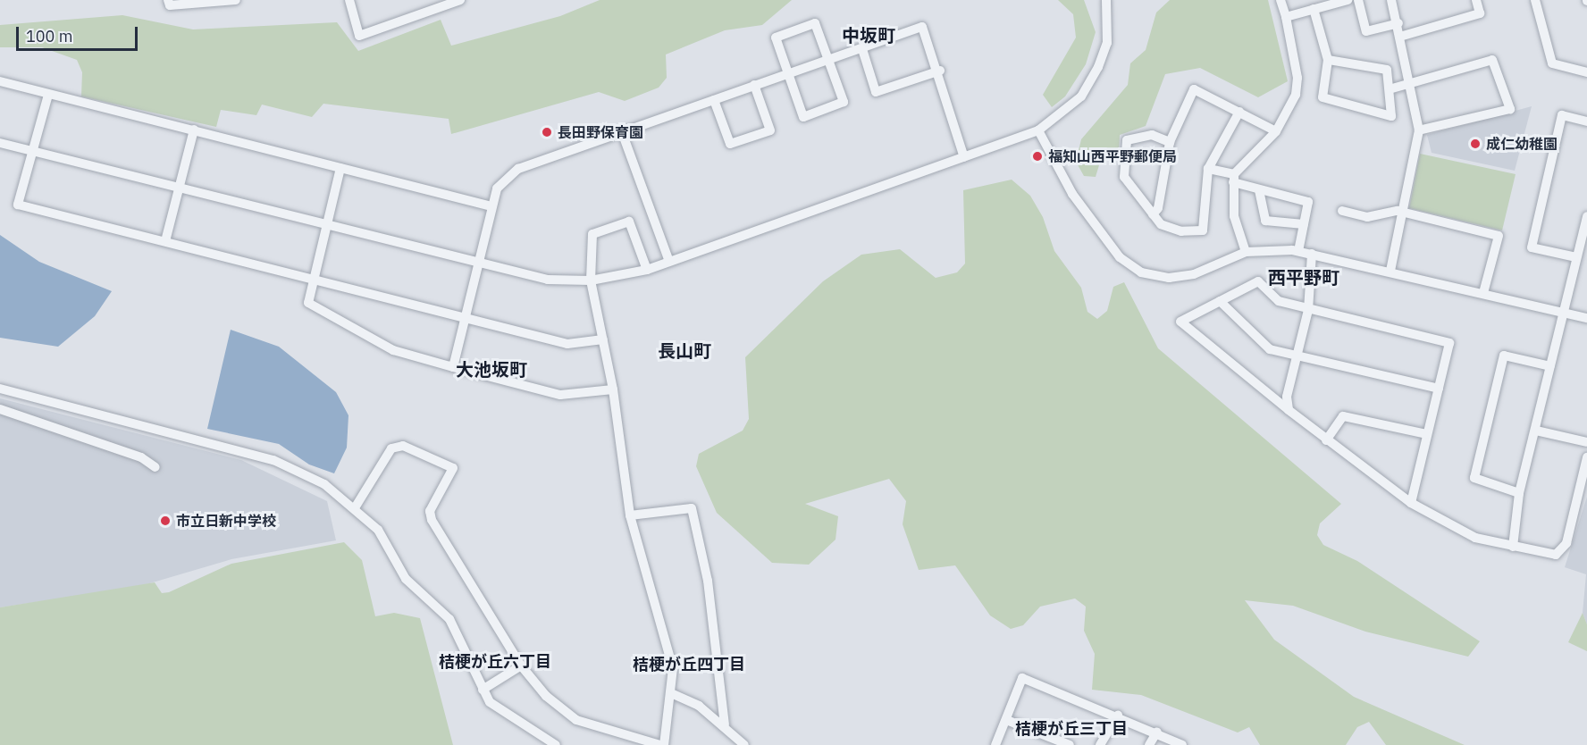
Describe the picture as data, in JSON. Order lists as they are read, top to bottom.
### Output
{
  "districts": [
    "中坂町",
    "西平野町",
    "長山町",
    "大池坂町",
    "桔梗が丘六丁目",
    "桔梗が丘四丁目",
    "桔梗が丘三丁目"
  ],
  "places": [
    "長田野保育園",
    "成仁幼稚園",
    "福知山西平野郵便局",
    "市立日新中学校"
  ],
  "scale_bar": "100 m"
}
